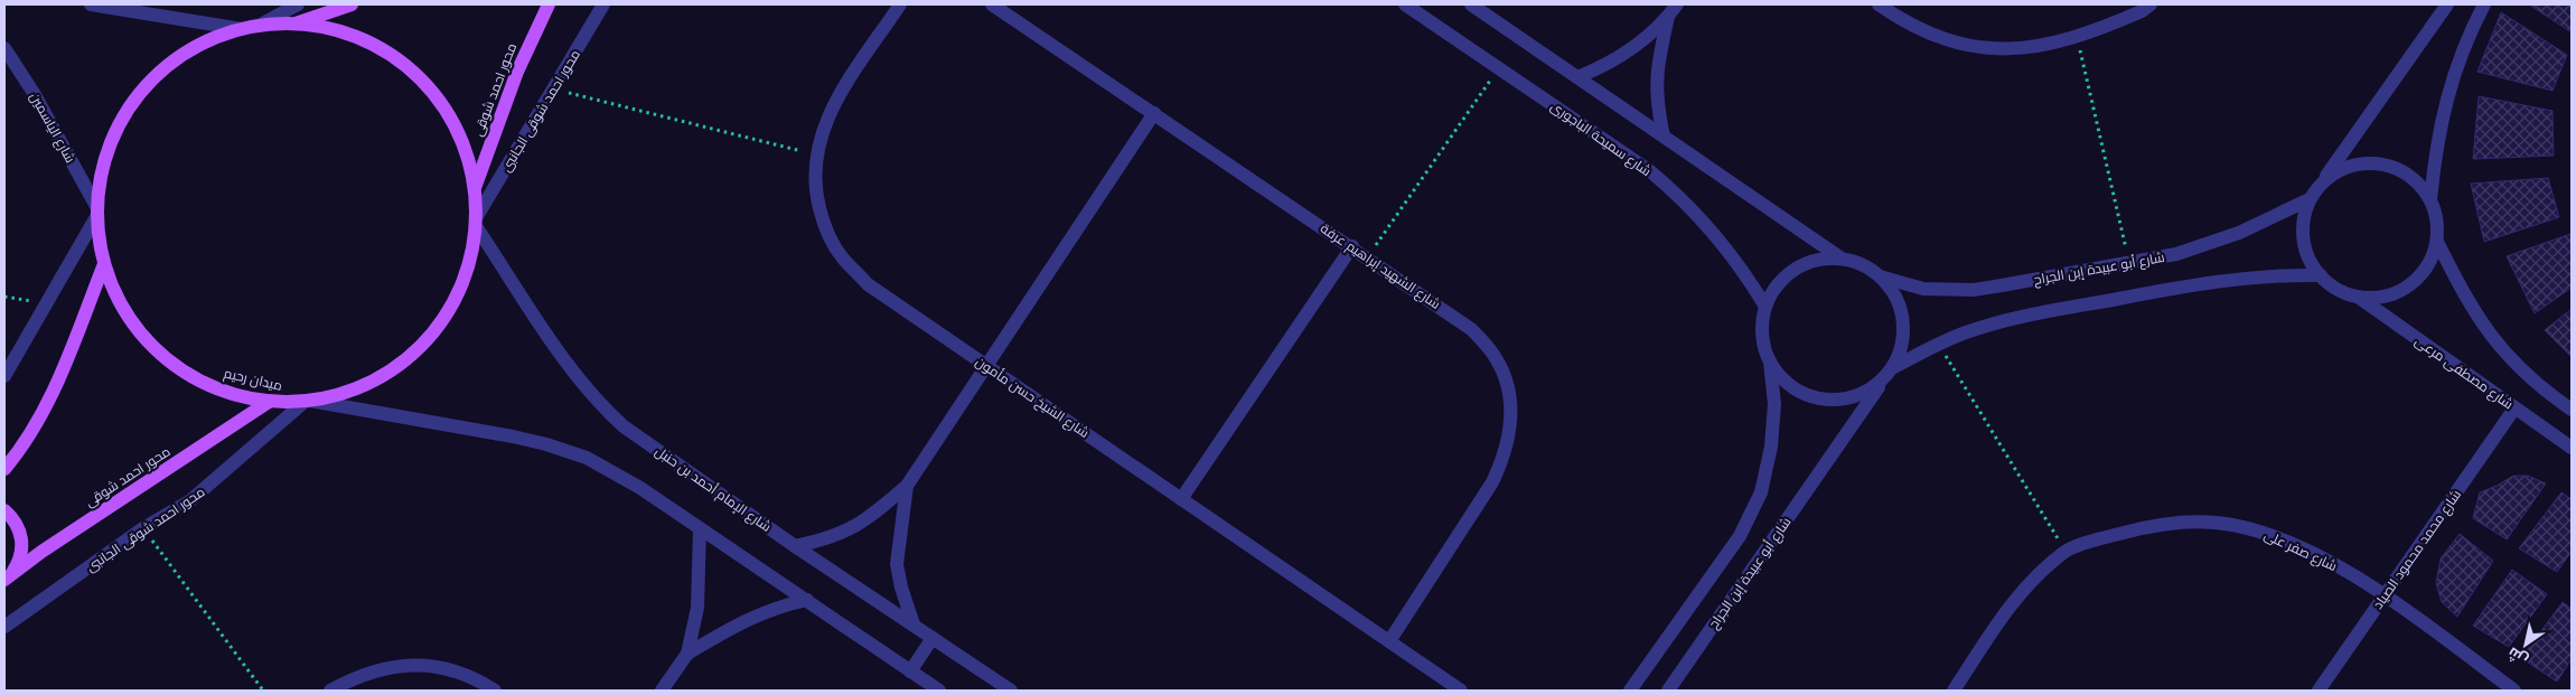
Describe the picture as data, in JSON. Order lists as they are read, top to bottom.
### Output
{
  "streets": {
    "main road": ["محور احمد شوقى", "ميدان رحيم"],
    "street": [
      "محور احمد شوقى الجانبى",
      "شارع الياسمين",
      "شارع سميحة الباجورى",
      "شارع الشهيد إبراهيم عرفة",
      "شارع أبو عبيدة إبن الجراح",
      "شارع مصطفى مرعى",
      "شارع الشيخ حسن مأمون",
      "شارع الإمام أحمد بن حنبل",
      "شارع محمد محمود الصياد",
      "شارع صفر على"
    ]
  },
  "crossings": [
    ["محور احمد شوقى", "ميدان رحيم"],
    ["محور احمد شوقى الجانبى", "ميدان رحيم"],
    ["محور احمد شوقى الجانبى", "شارع الإمام أحمد بن حنبل"],
    ["شارع الياسمين", "ميدان رحيم"],
    ["شارع سميحة الباجورى", "شارع أبو عبيدة إبن الجراح"],
    ["شارع الشهيد إبراهيم عرفة", "شارع الشيخ حسن مأمون"],
    ["شارع أبو عبيدة إبن الجراح", "شارع مصطفى مرعى"],
    ["شارع مصطفى مرعى", "شارع محمد محمود الصياد"],
    ["ميدان رحيم", "شارع الإمام أحمد بن حنبل"],
    ["شارع محمد محمود الصياد", "شارع صفر على"]
  ],
  "north": "bottom left"
}
